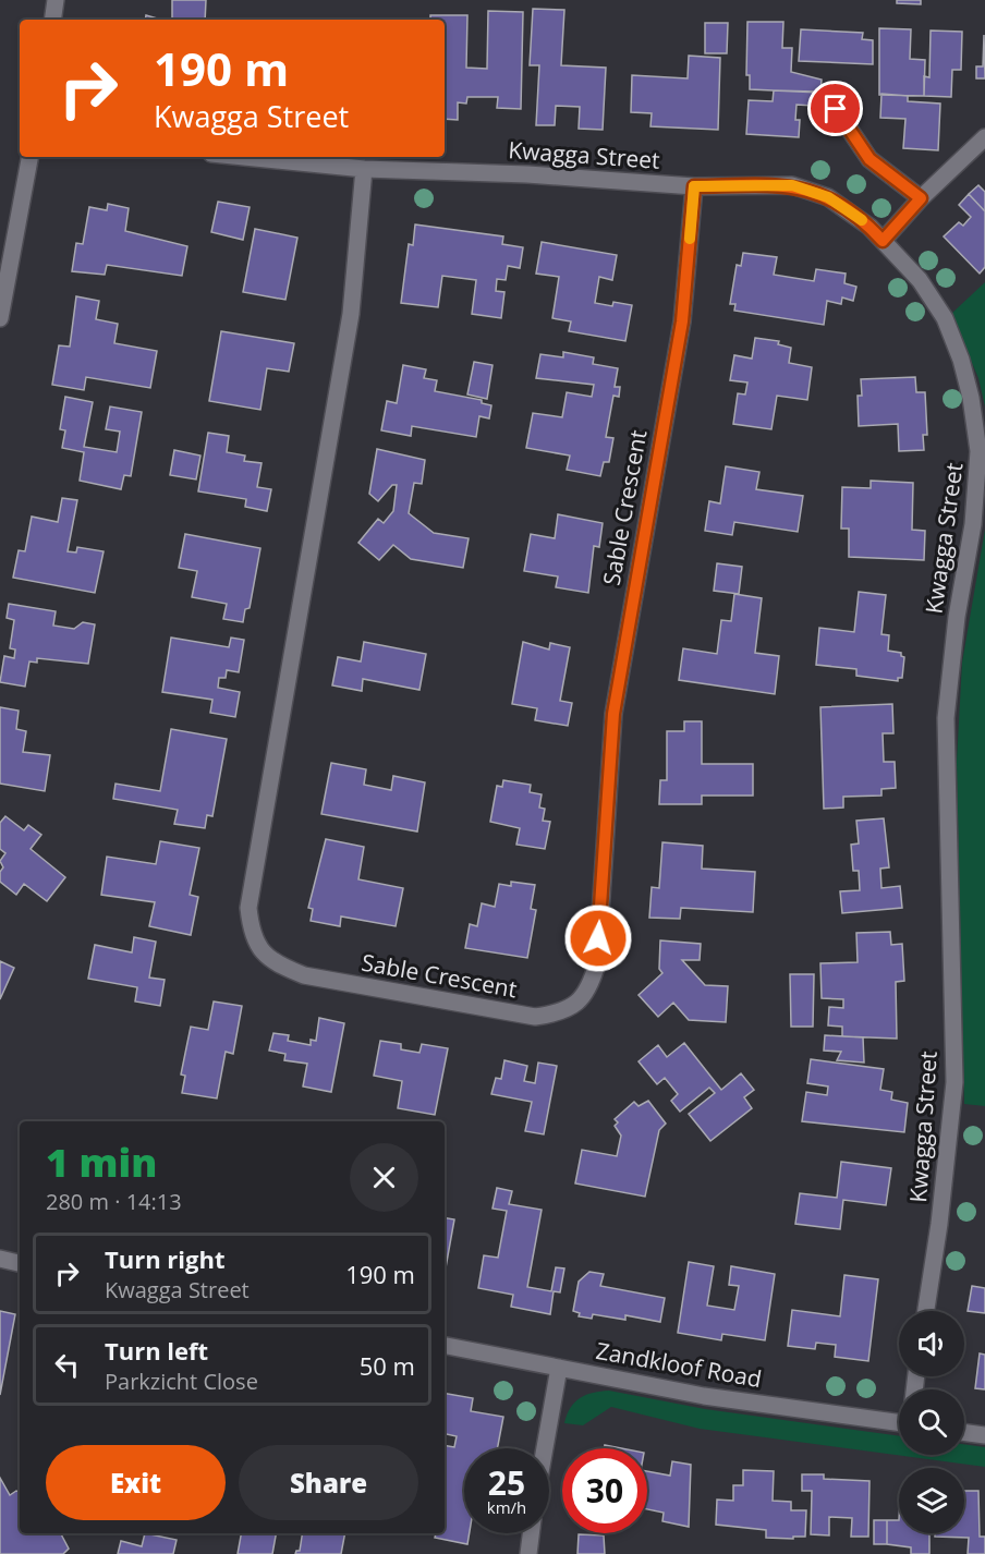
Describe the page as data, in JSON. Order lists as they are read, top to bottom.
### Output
{
  "streets": {
    "street": ["Kwagga Street", "Sable Crescent", "Zandkloof Road"]
  },
  "crossings": [
    ["Kwagga Street", "Sable Crescent"]
  ],
  "page": {
    "turn": ["190 m", "Kwagga Street"],
    "heading": ["1 min", "280 m · 14:13"],
    "list": [
      {
        "name": "Turn right",
        "note": "Kwagga Street",
        "value": "190 m"
      },
      {
        "name": "Turn left",
        "note": "Parkzicht Close",
        "value": "50 m"
      }
    ],
    "buttons": ["Exit", "Share"],
    "speed": "25 km/h",
    "limit": "30"
  }
}
